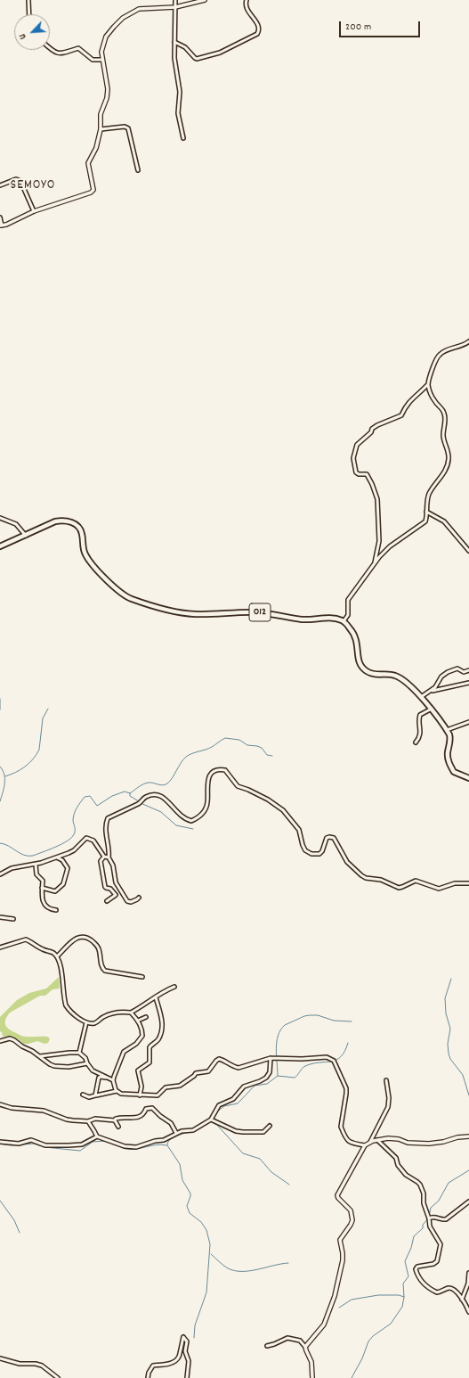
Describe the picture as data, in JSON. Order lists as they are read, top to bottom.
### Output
{
  "streets": {
    "main road": ["012"]
  },
  "districts": ["SEMOYO"],
  "scale_bar": "200 m",
  "north": "bottom left"
}
